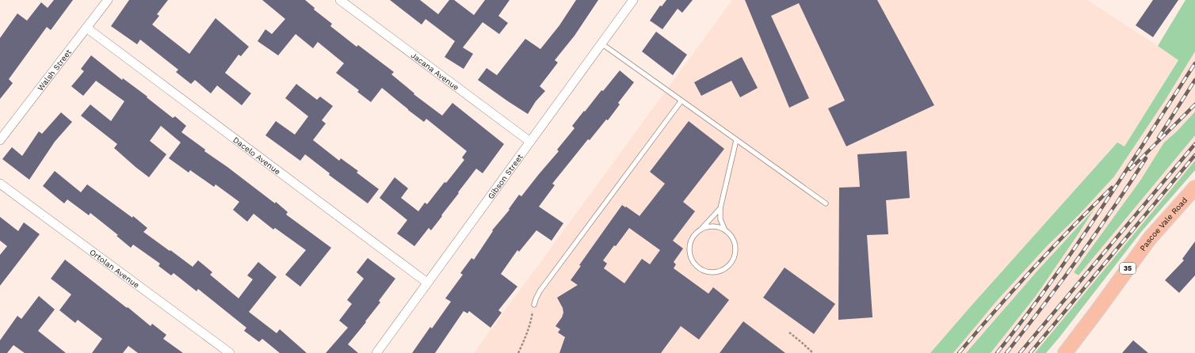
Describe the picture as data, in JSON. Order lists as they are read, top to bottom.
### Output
{
  "streets": {
    "main road": ["Pascoe Vale Road", "35"],
    "street": [
      "Walsh Street",
      "Jacana Avenue",
      "Dacelo Avenue",
      "Gibson Street",
      "Ortolan Avenue"
    ]
  },
  "crossings": [
    ["Walsh Street", "Dacelo Avenue"],
    ["Jacana Avenue", "Gibson Street"],
    ["Dacelo Avenue", "Gibson Street"]
  ]
}
